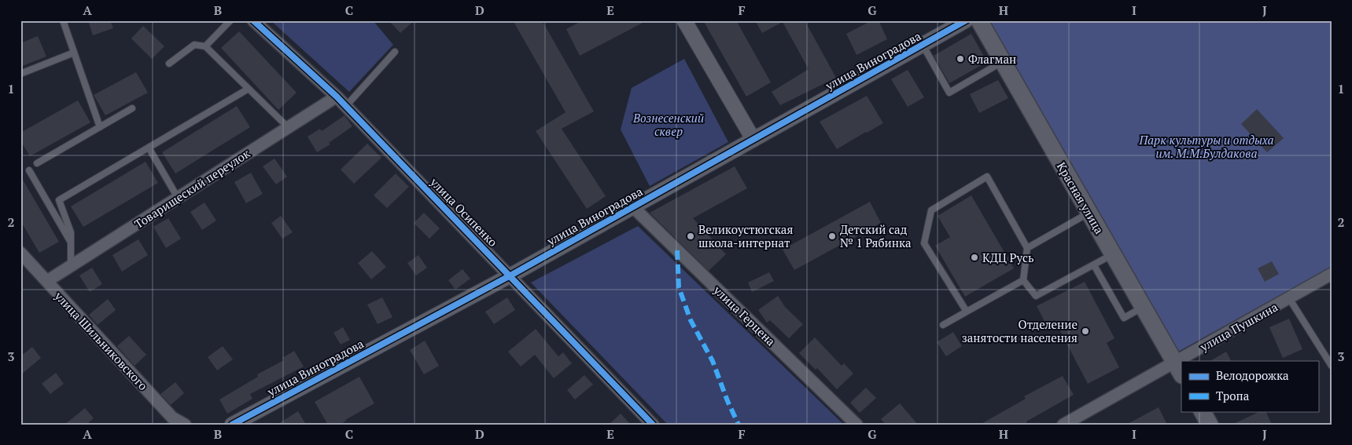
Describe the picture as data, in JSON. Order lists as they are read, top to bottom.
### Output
{
  "streets": {
    "main road": ["Красная улица"],
    "street": [
      "улица Виноградова",
      "Товарищеский переулок",
      "улица Осипенко",
      "улица Герцена",
      "улица Пушкина",
      "улица Шильниковского"
    ]
  },
  "crossings": [
    ["улица Виноградова", "улица Осипенко"],
    ["улица Виноградова", "улица Герцена"],
    ["Товарищеский переулок", "улица Осипенко"],
    ["Товарищеский переулок", "улица Шильниковского"],
    ["Красная улица", "улица Пушкина"]
  ],
  "parks": ["Вознесенский сквер", "Парк культуры и отдыха им. М.М.Булдакова"],
  "places": [
    "Флагман",
    "Великоустюгская школа-интернат",
    "Детский сад № 1 Рябинка",
    "КДЦ Русь",
    "Отделение занятости населения"
  ],
  "legend": ["Велодорожка", "Тропа"],
  "grid": {
    "columns": [
      "A",
      "B",
      "C",
      "D",
      "E",
      "F",
      "G",
      "H",
      "I",
      "J"
    ],
    "rows": ["1", "2", "3"]
  }
}
